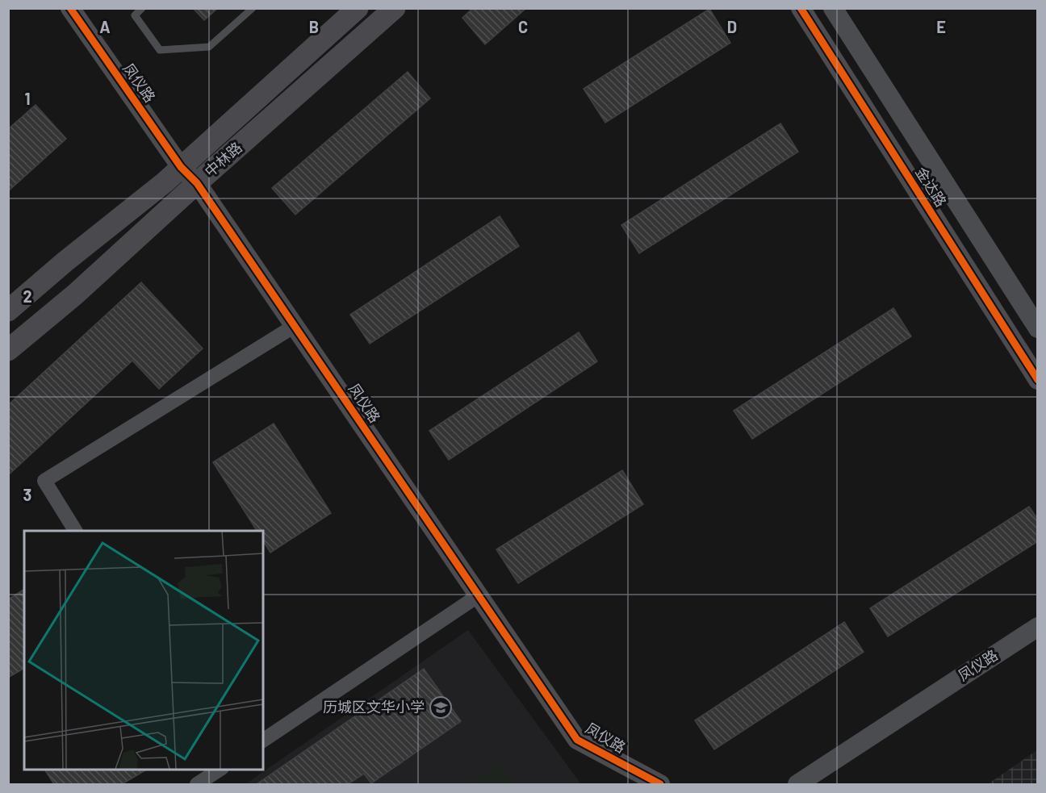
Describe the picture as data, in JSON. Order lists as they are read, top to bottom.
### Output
{
  "streets": {
    "main road": ["中林路"],
    "street": ["凤仪路", "金达路"]
  },
  "crossings": [
    ["凤仪路", "中林路"]
  ],
  "places": {
    "school or university": ["历城区文华小学"]
  },
  "grid": {
    "columns": [
      "A",
      "B",
      "C",
      "D",
      "E"
    ],
    "rows": ["1", "2", "3"]
  }
}
